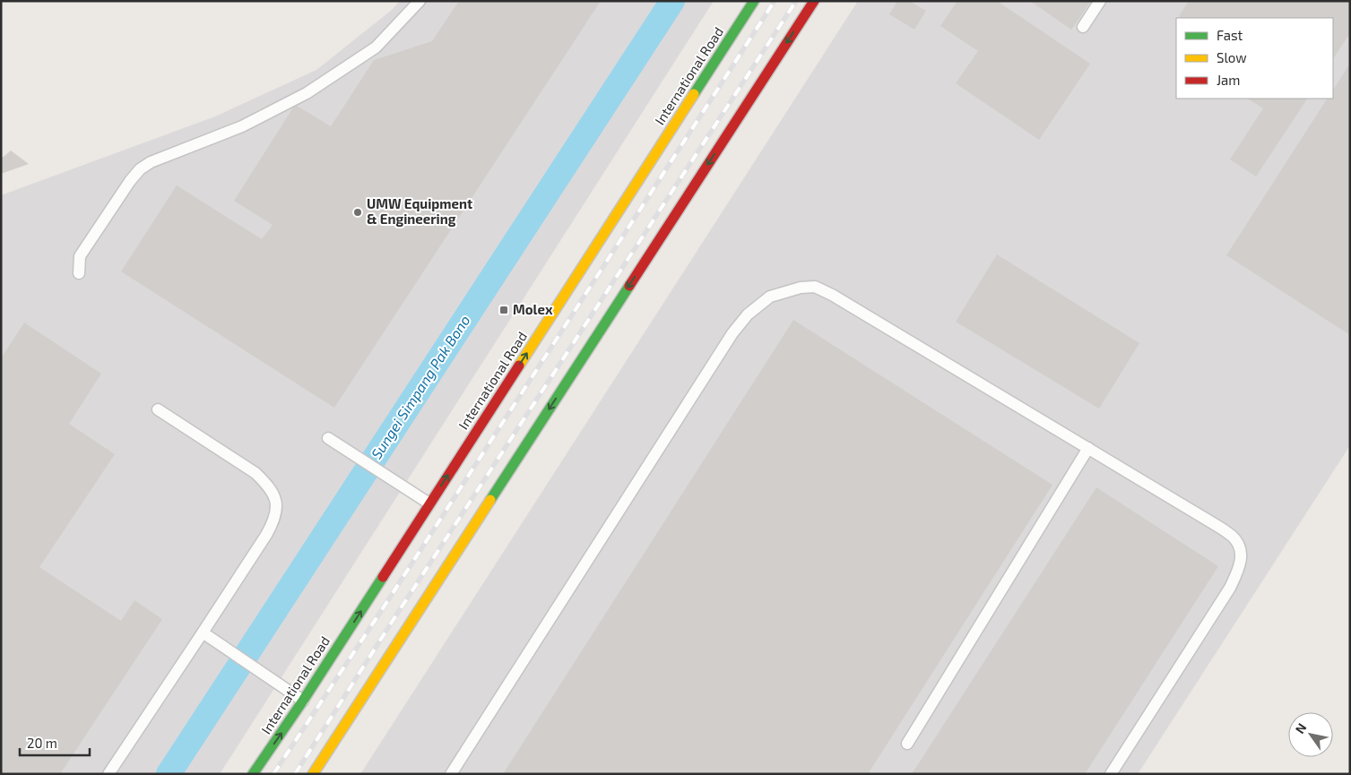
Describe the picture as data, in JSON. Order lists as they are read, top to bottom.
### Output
{
  "streets": {
    "main road": ["International Road"]
  },
  "water": ["Sungei Simpang Pak Bono"],
  "places": {
    "other": ["UMW Equipment & Engineering"],
    "transit": ["Molex"]
  },
  "legend": ["Fast", "Slow", "Jam"],
  "scale_bar": "20 m",
  "north": "top left"
}
